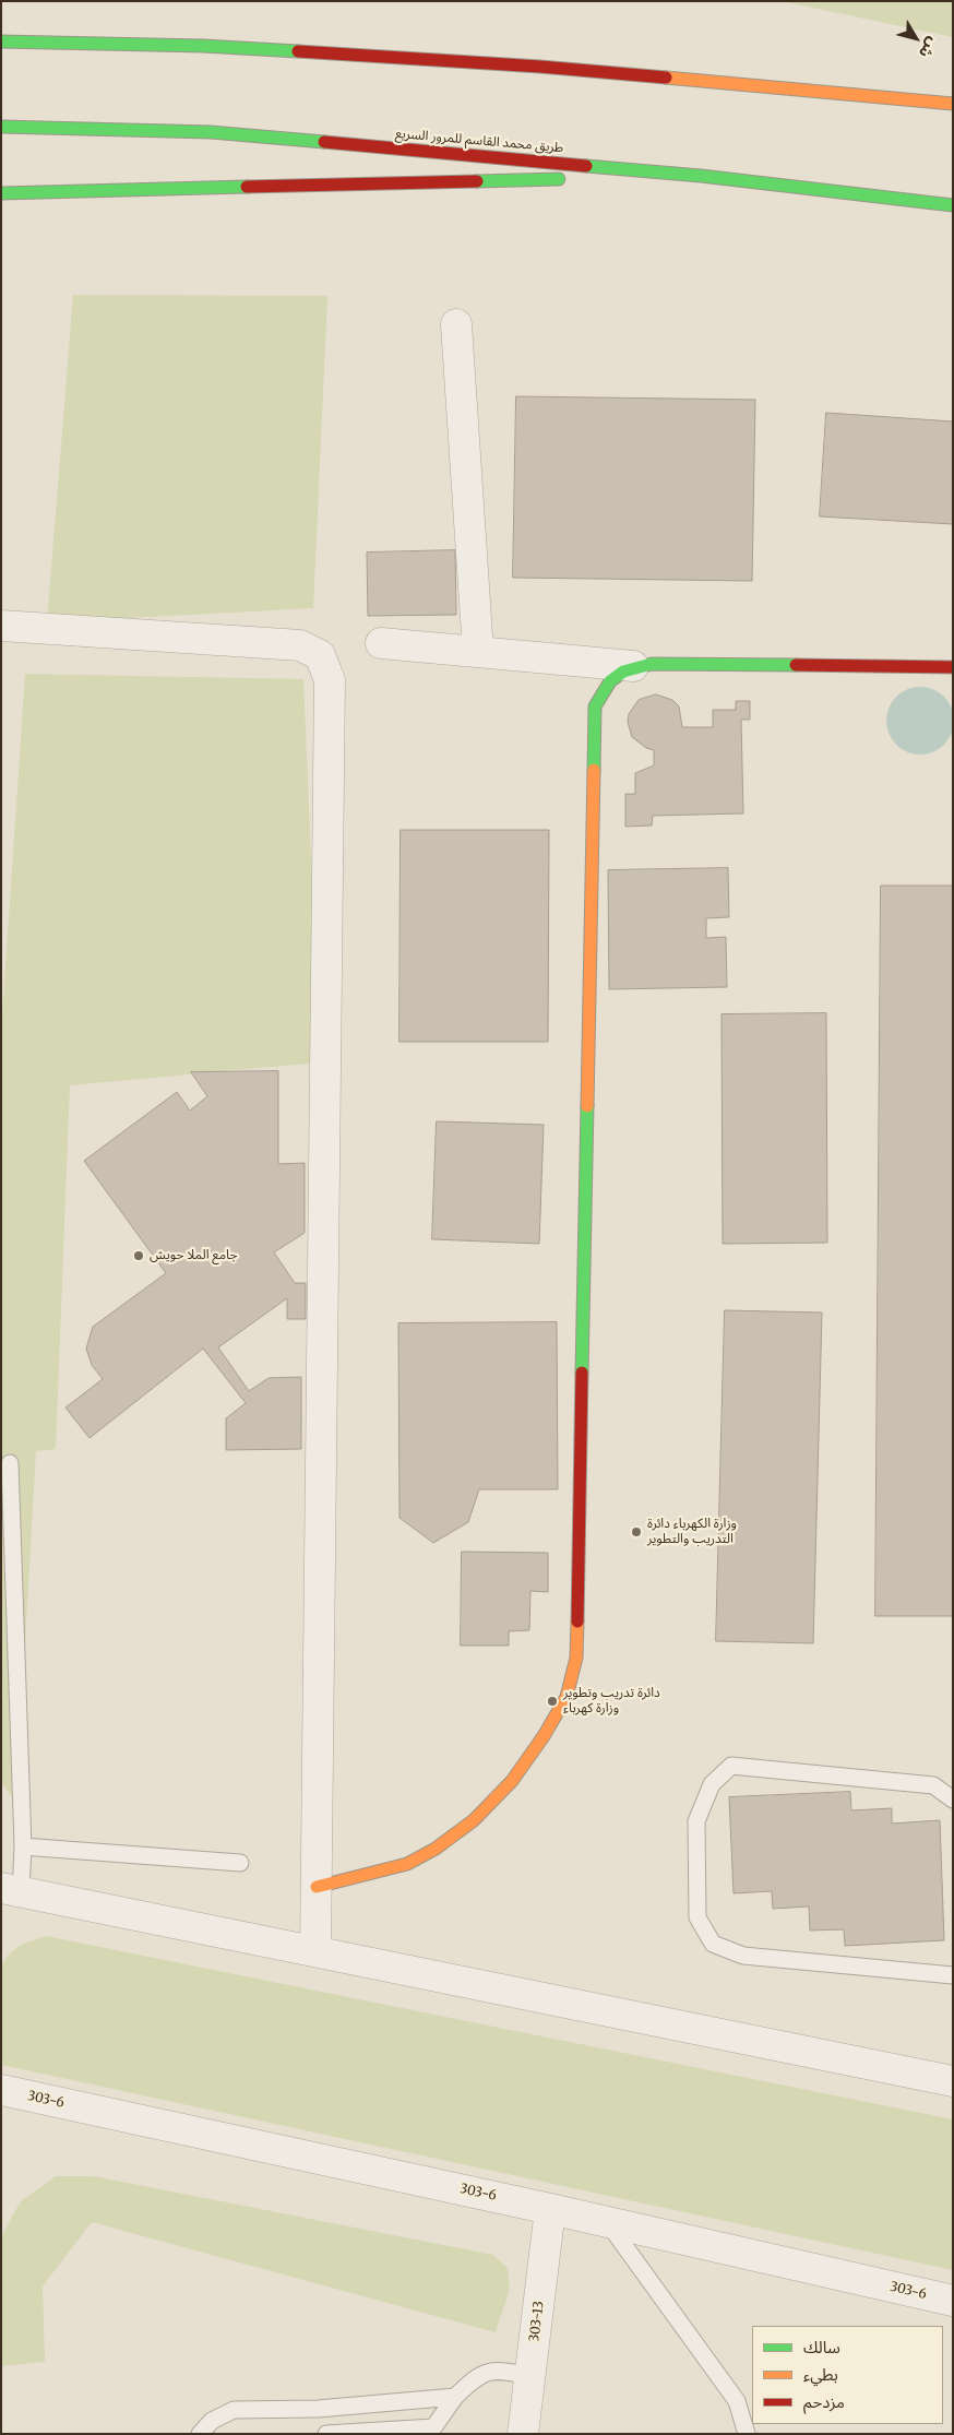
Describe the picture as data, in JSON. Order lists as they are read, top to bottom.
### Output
{
  "streets": {
    "main road": ["طريق محمد القاسم للمرور السريع"],
    "street": ["303-6", "303-13"]
  },
  "crossings": [
    ["303-6", "303-13"]
  ],
  "places": ["جامع الملا حويش", "وزارة الكهرباء دائرة التدريب والتطوير", "دائرة تدريب وتطوير وزارة كهرباء"],
  "legend": ["سالك", "بطيء", "مزدحم"],
  "north": "bottom right"
}
